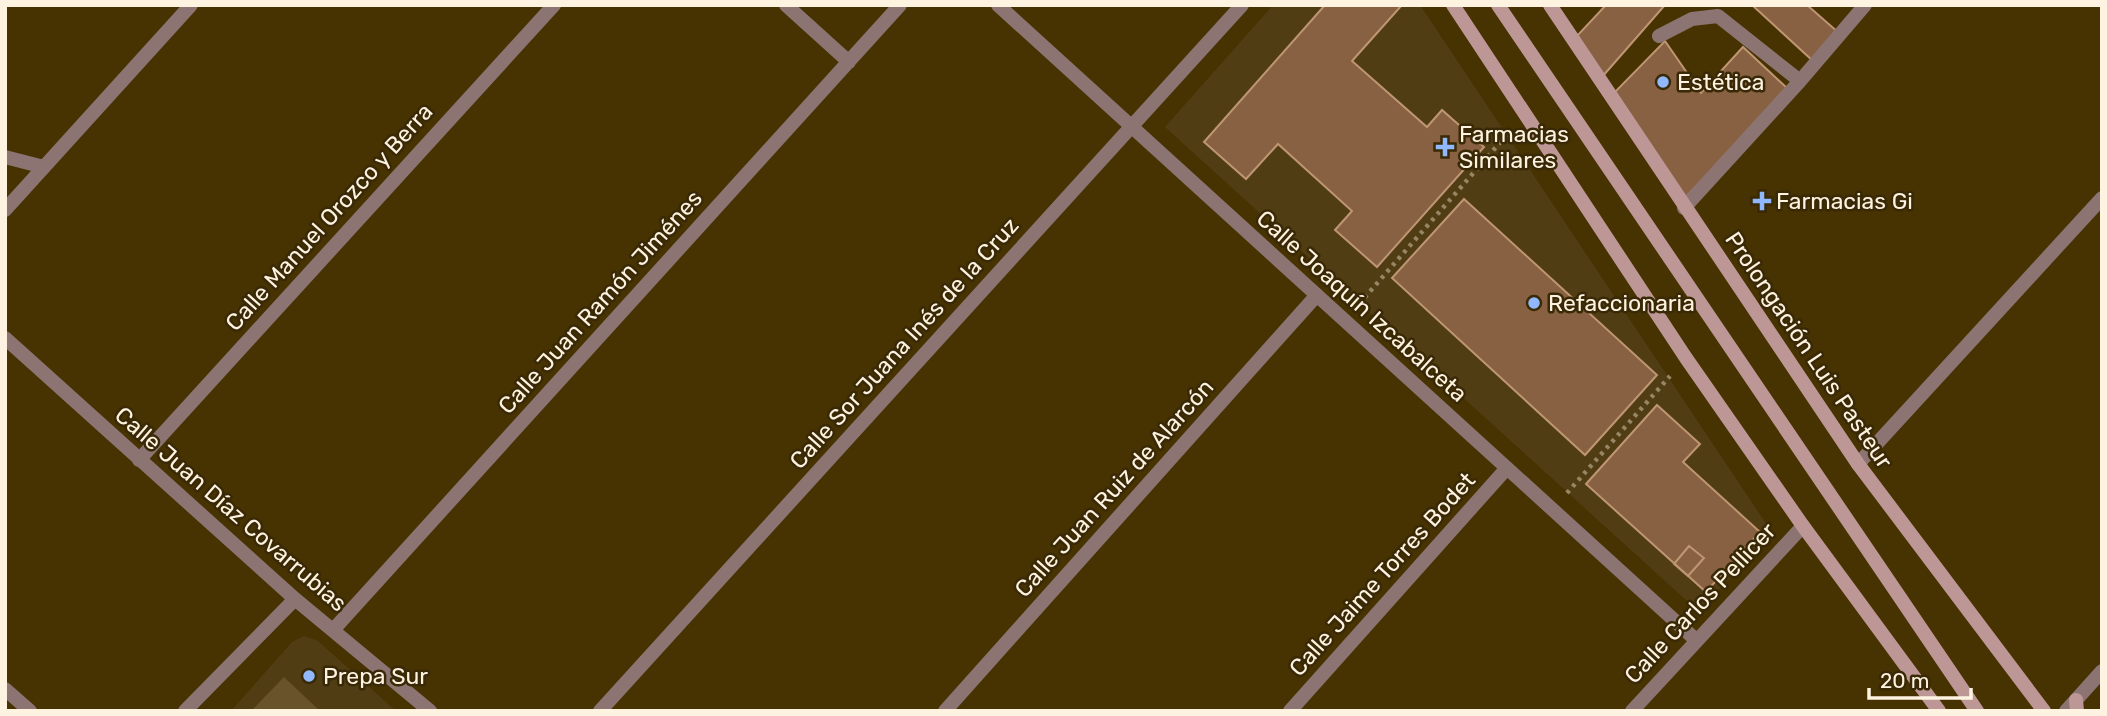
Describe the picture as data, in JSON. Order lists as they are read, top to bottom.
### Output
{
  "streets": {
    "main road": ["Prolongación Luis Pasteur"],
    "street": [
      "Calle Manuel Orozco y Berra",
      "Calle Juan Ramón Jiménes",
      "Calle Joaquín Izcabalceta",
      "Calle Sor Juana Inés de la Cruz",
      "Calle Juan Ruiz de Alarcón",
      "Calle Juan Díaz Covarrubias",
      "Calle Jaime Torres Bodet",
      "Calle Carlos Pellicer"
    ]
  },
  "crossings": [
    ["Calle Manuel Orozco y Berra", "Calle Juan Díaz Covarrubias"],
    ["Calle Juan Ramón Jiménes", "Calle Juan Díaz Covarrubias"],
    ["Calle Joaquín Izcabalceta", "Calle Sor Juana Inés de la Cruz"],
    ["Calle Joaquín Izcabalceta", "Calle Juan Ruiz de Alarcón"],
    ["Calle Joaquín Izcabalceta", "Calle Jaime Torres Bodet"],
    ["Calle Joaquín Izcabalceta", "Calle Carlos Pellicer"]
  ],
  "places": {
    "other": ["Estética", "Refaccionaria", "Prepa Sur"],
    "health": ["Farmacias Similares", "Farmacias Gi"]
  },
  "scale_bar": "20 m"
}
